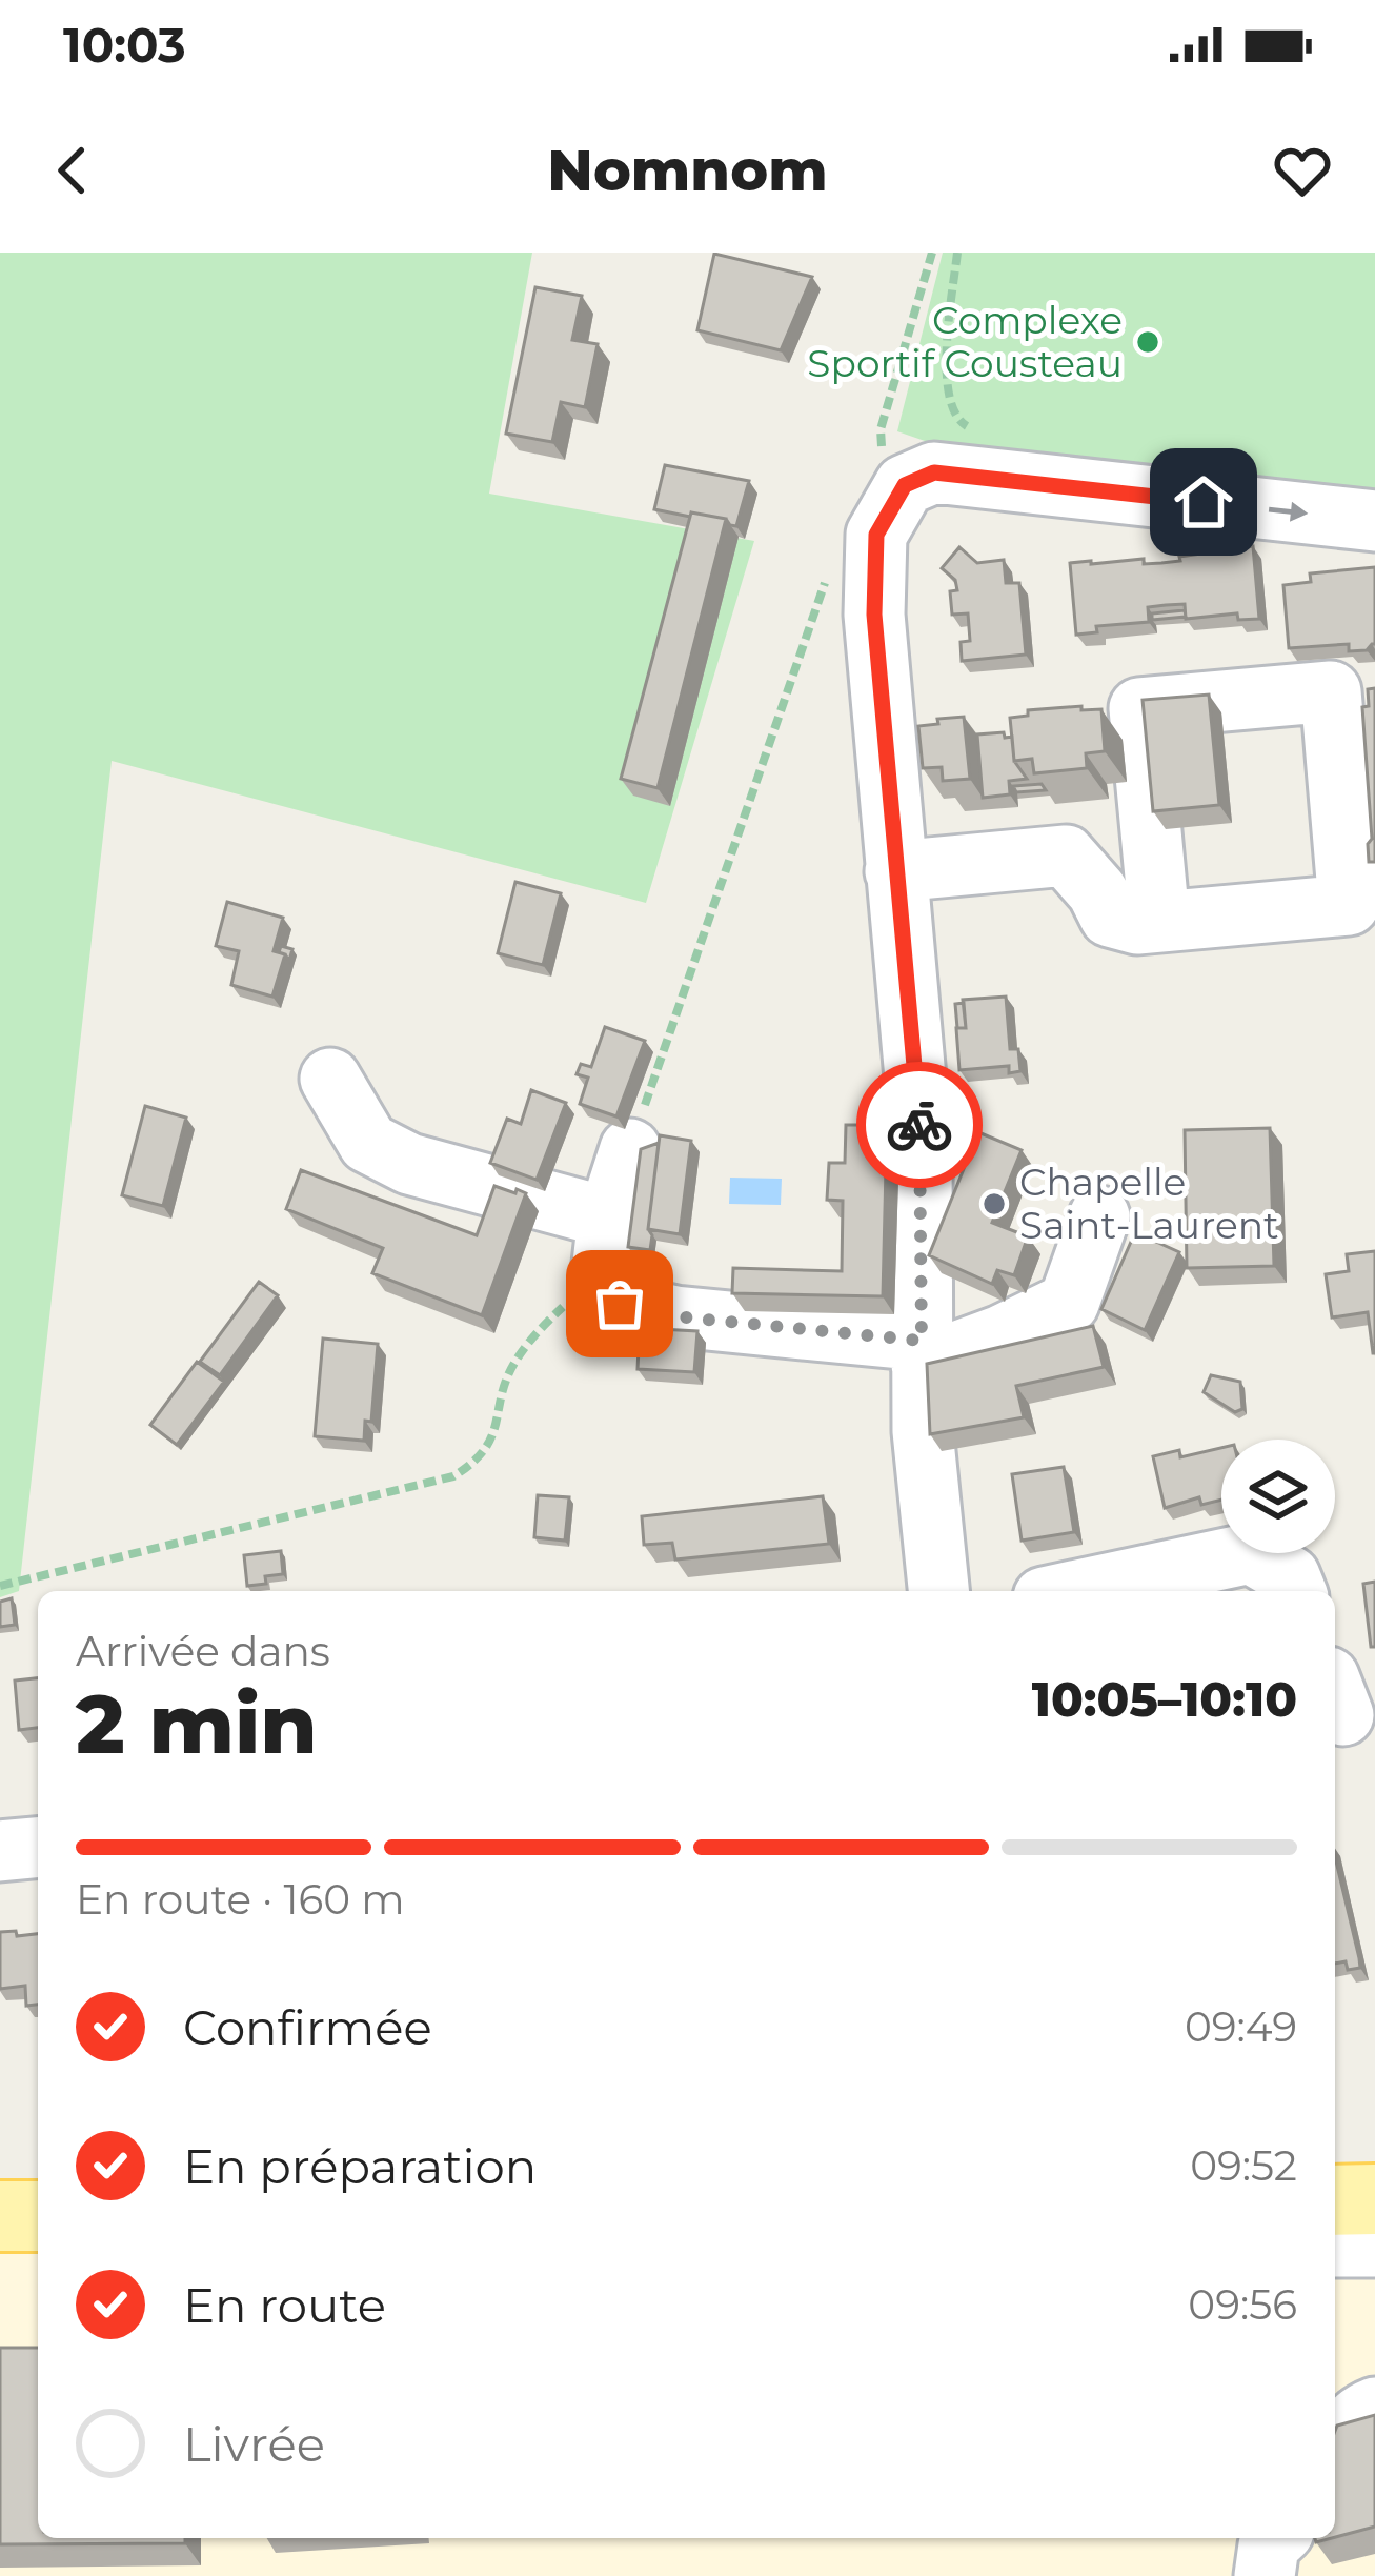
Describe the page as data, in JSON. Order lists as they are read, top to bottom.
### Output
{
  "places": ["Complexe Sportif Cousteau", "Chapelle Saint-Laurent"],
  "page": {
    "status": "10:03",
    "header": "Nomnom",
    "heading": ["2 min", "Arrivée dans", "10:05–10:10"],
    "bar": "En route · 160 m",
    "list": [
      ["Confirmée", "09:49"],
      ["En préparation", "09:52"],
      ["En route", "09:56"],
      "Livrée"
    ]
  }
}
